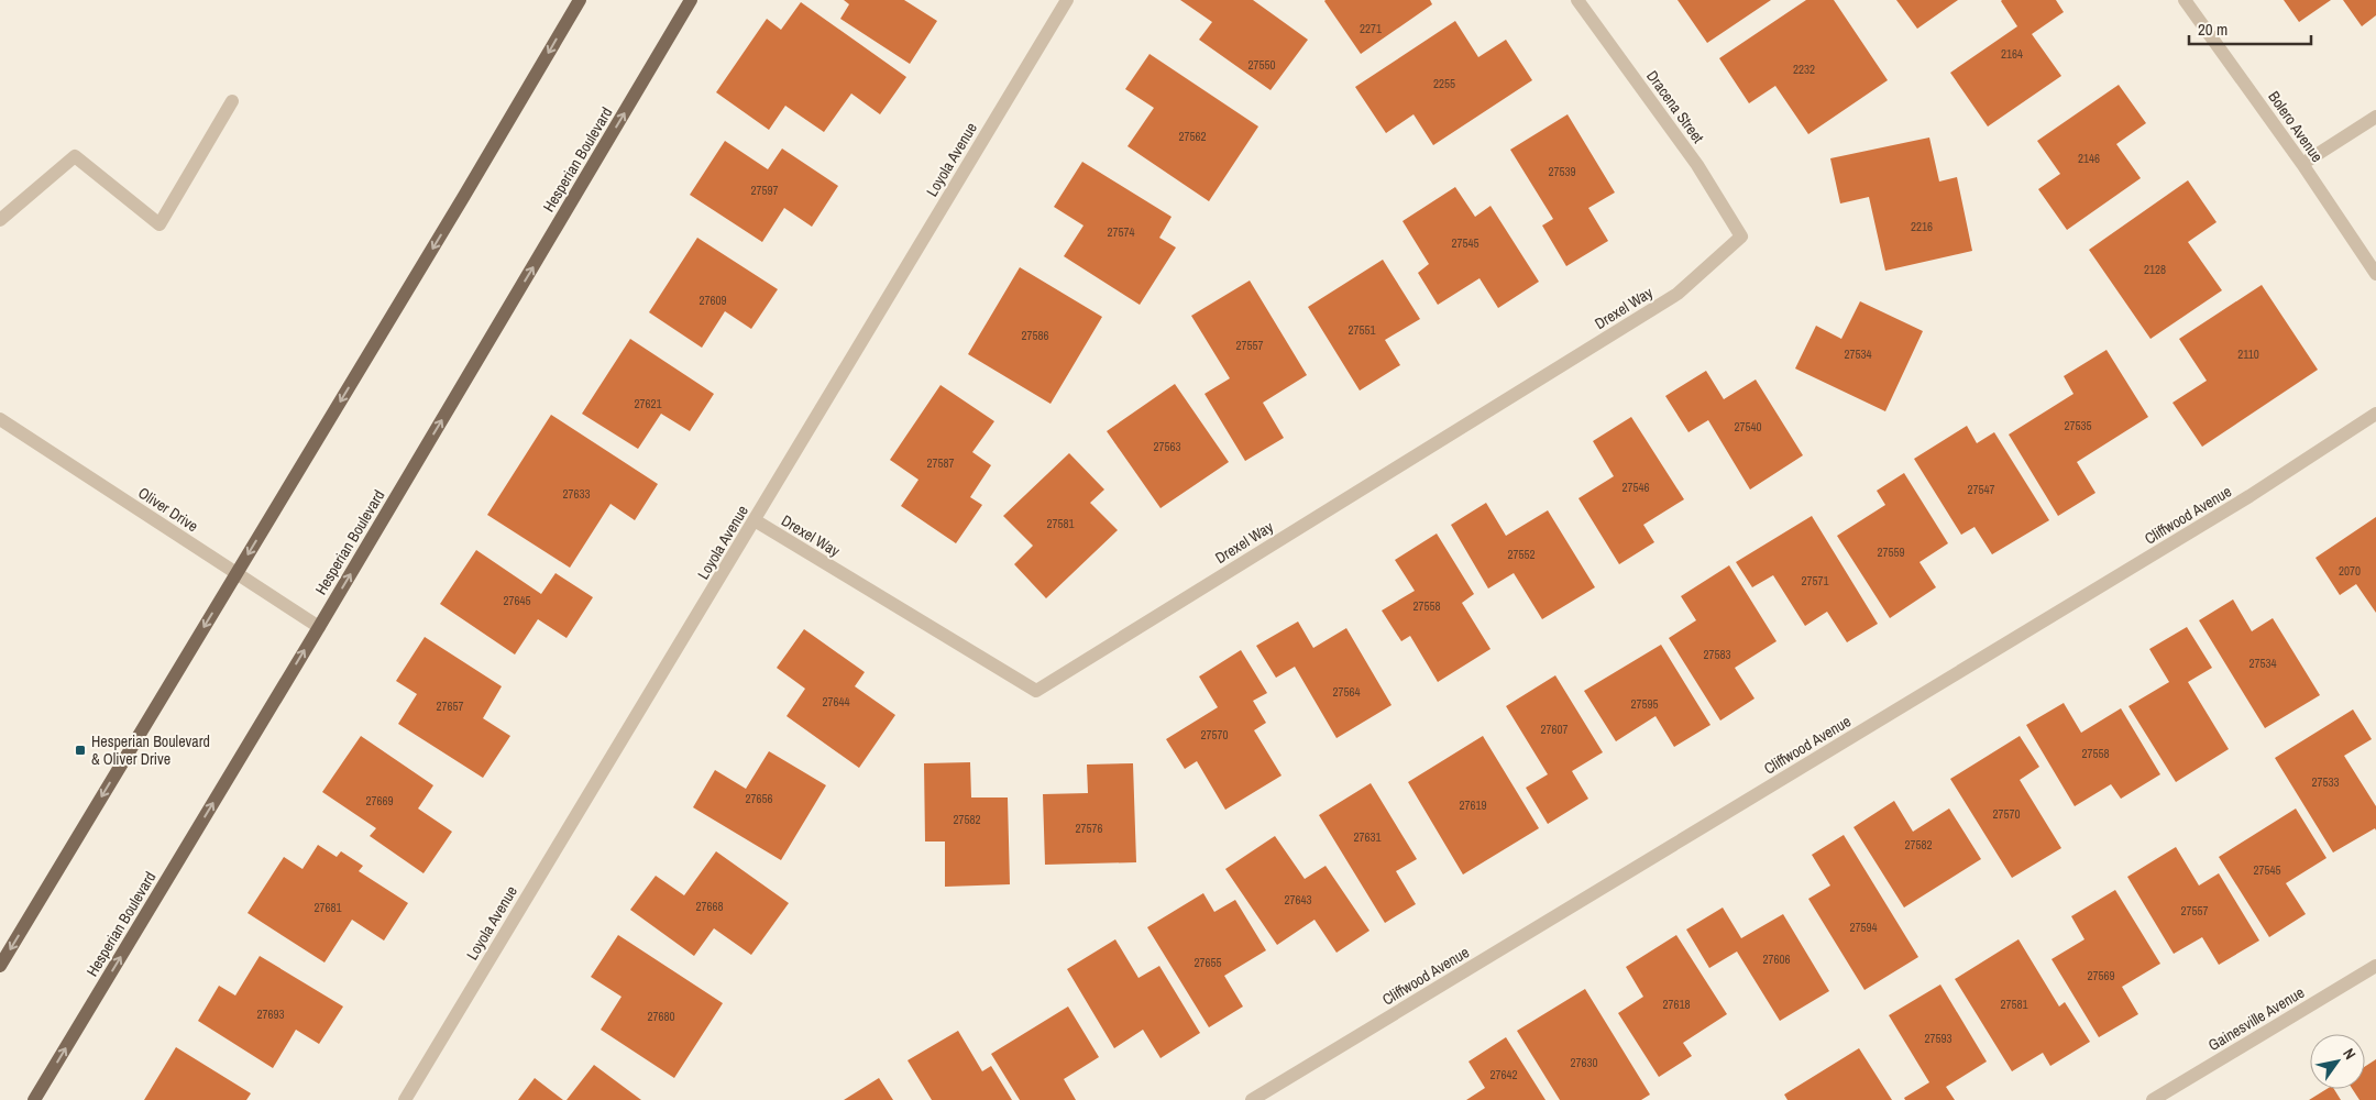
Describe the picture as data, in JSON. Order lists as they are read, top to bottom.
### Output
{
  "streets": {
    "main road": ["Hesperian Boulevard"],
    "street": [
      "Dracena Street",
      "Bolero Avenue",
      "Loyola Avenue",
      "Drexel Way",
      "Oliver Drive",
      "Cliffwood Avenue",
      "Gainesville Avenue"
    ]
  },
  "crossings": [
    ["Dracena Street", "Drexel Way"],
    ["Hesperian Boulevard", "Oliver Drive"],
    ["Loyola Avenue", "Drexel Way"]
  ],
  "places": {
    "transit": ["Hesperian Boulevard & Oliver Drive"]
  },
  "house_numbers": [
    "2271",
    "2164",
    "27550",
    "2232",
    "2255",
    "27562",
    "2146",
    "27539",
    "27597",
    "2216",
    "27574",
    "27545",
    "2128",
    "27609",
    "27551",
    "27586",
    "27557",
    "27534",
    "2110",
    "27621",
    "27535",
    "27540",
    "27563",
    "27587",
    "27546",
    "27547",
    "27633",
    "27581",
    "27559",
    "27552",
    "2070",
    "27571",
    "27645",
    "27558",
    "27583",
    "27534",
    "27564",
    "27644",
    "27595",
    "27657",
    "27607",
    "27570",
    "27558",
    "27533",
    "27656",
    "27669",
    "27619",
    "27570",
    "27582",
    "27576",
    "27631",
    "27582",
    "27545",
    "27643",
    "27668",
    "27681",
    "27557",
    "27594",
    "27606",
    "27655",
    "27569",
    "27618",
    "27581",
    "27693",
    "27680",
    "27593",
    "27630",
    "27642"
  ],
  "scale_bar": "20 m",
  "north": "top right"
}
